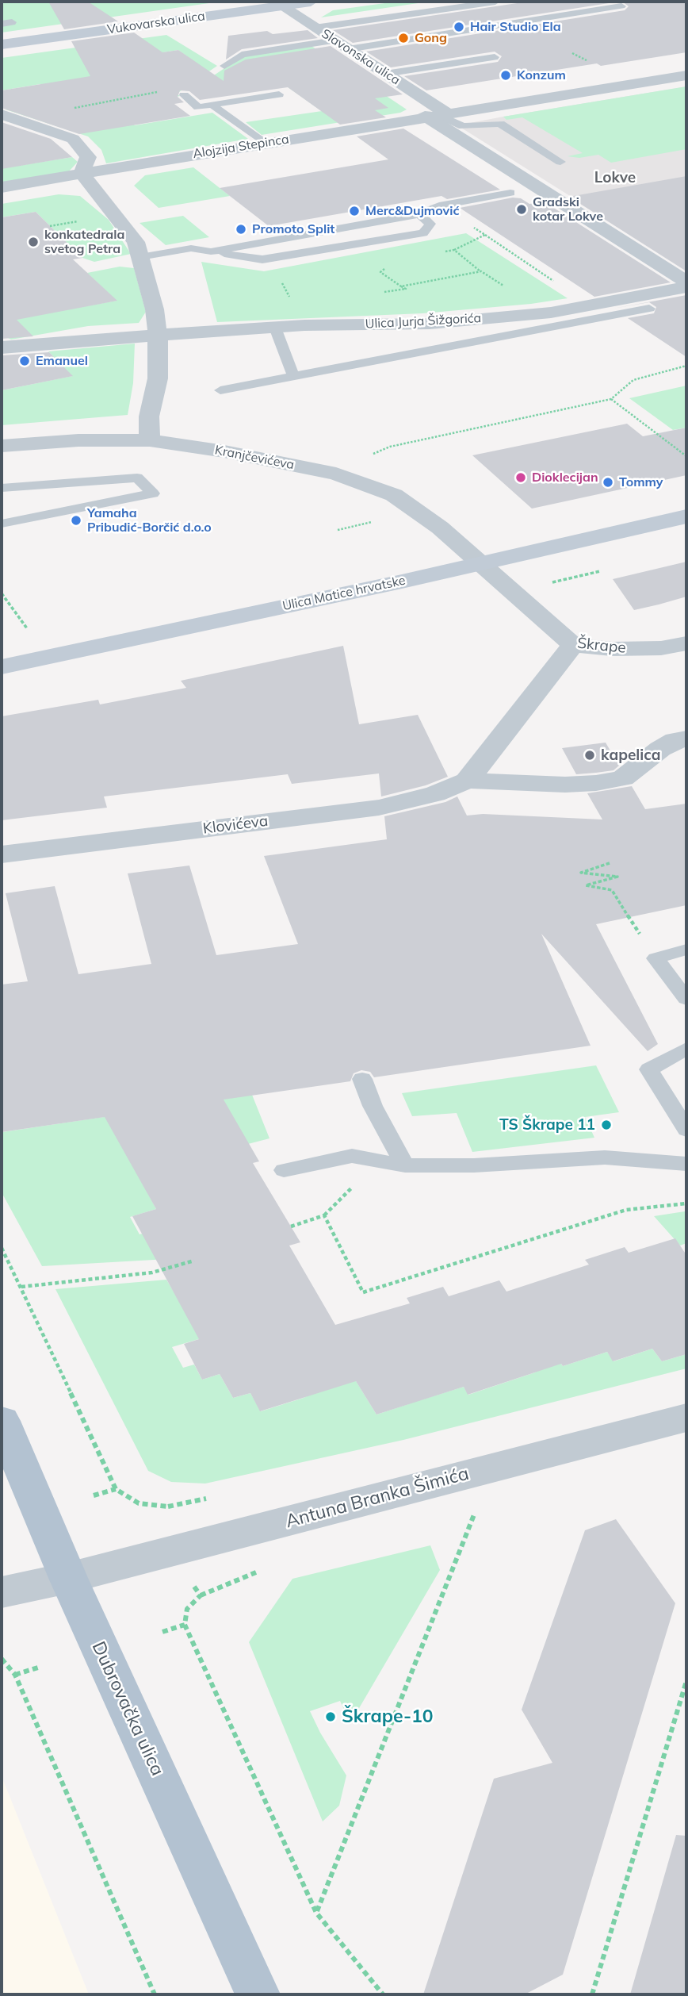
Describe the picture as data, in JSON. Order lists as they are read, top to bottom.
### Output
{
  "streets": {
    "main road": ["Dubrovačka ulica"],
    "street": [
      "Vukovarska ulica",
      "Slavonska ulica",
      "Alojzija Stepinca",
      "Ulica Jurja Šižgorića",
      "Kranjčevićeva",
      "Ulica Matice hrvatske",
      "Škrape",
      "Klovićeva",
      "Antuna Branka Šimića"
    ]
  },
  "crossings": [
    ["Vukovarska ulica", "Slavonska ulica"],
    ["Slavonska ulica", "Alojzija Stepinca"],
    ["Kranjčevićeva", "Ulica Matice hrvatske"],
    ["Kranjčevićeva", "Škrape"],
    ["Ulica Matice hrvatske", "Škrape"],
    ["Škrape", "Klovićeva"],
    ["Antuna Branka Šimića", "Dubrovačka ulica"]
  ],
  "districts": ["Lokve"],
  "places": [
    "Hair Studio Ela",
    "Gong",
    "Konzum",
    "Gradski kotar Lokve",
    "Merc&Dujmović",
    "Promoto Split",
    "konkatedrala svetog Petra",
    "Emanuel",
    "Dioklecijan",
    "Tommy",
    "Yamaha Pribudić-Borčić d.o.o",
    "kapelica",
    "TS Škrape 11",
    "Škrape-10"
  ]
}
